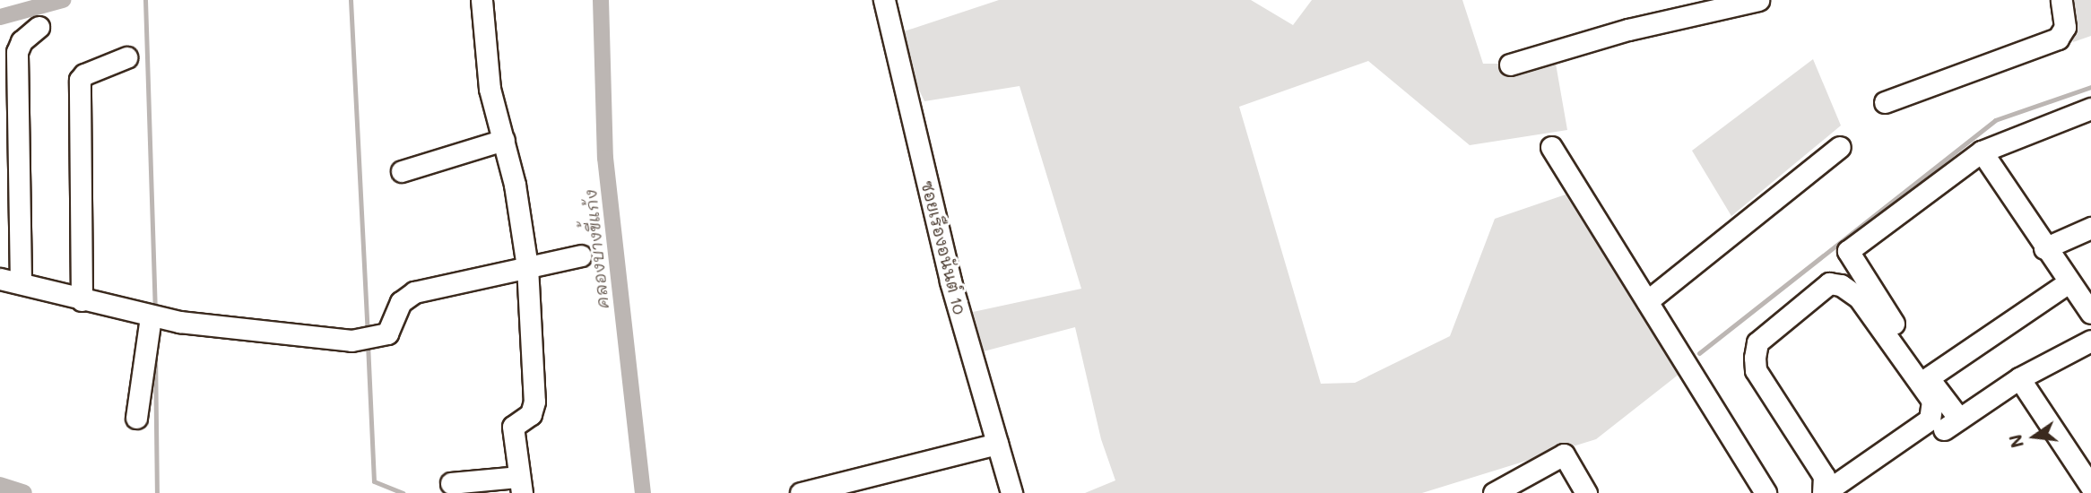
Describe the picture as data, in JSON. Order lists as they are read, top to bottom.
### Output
{
  "streets": {
    "street": ["ซอยเรืองอนันต์ 10"]
  },
  "water": ["คลองบางขี้แก้ง"],
  "north": "left"
}
